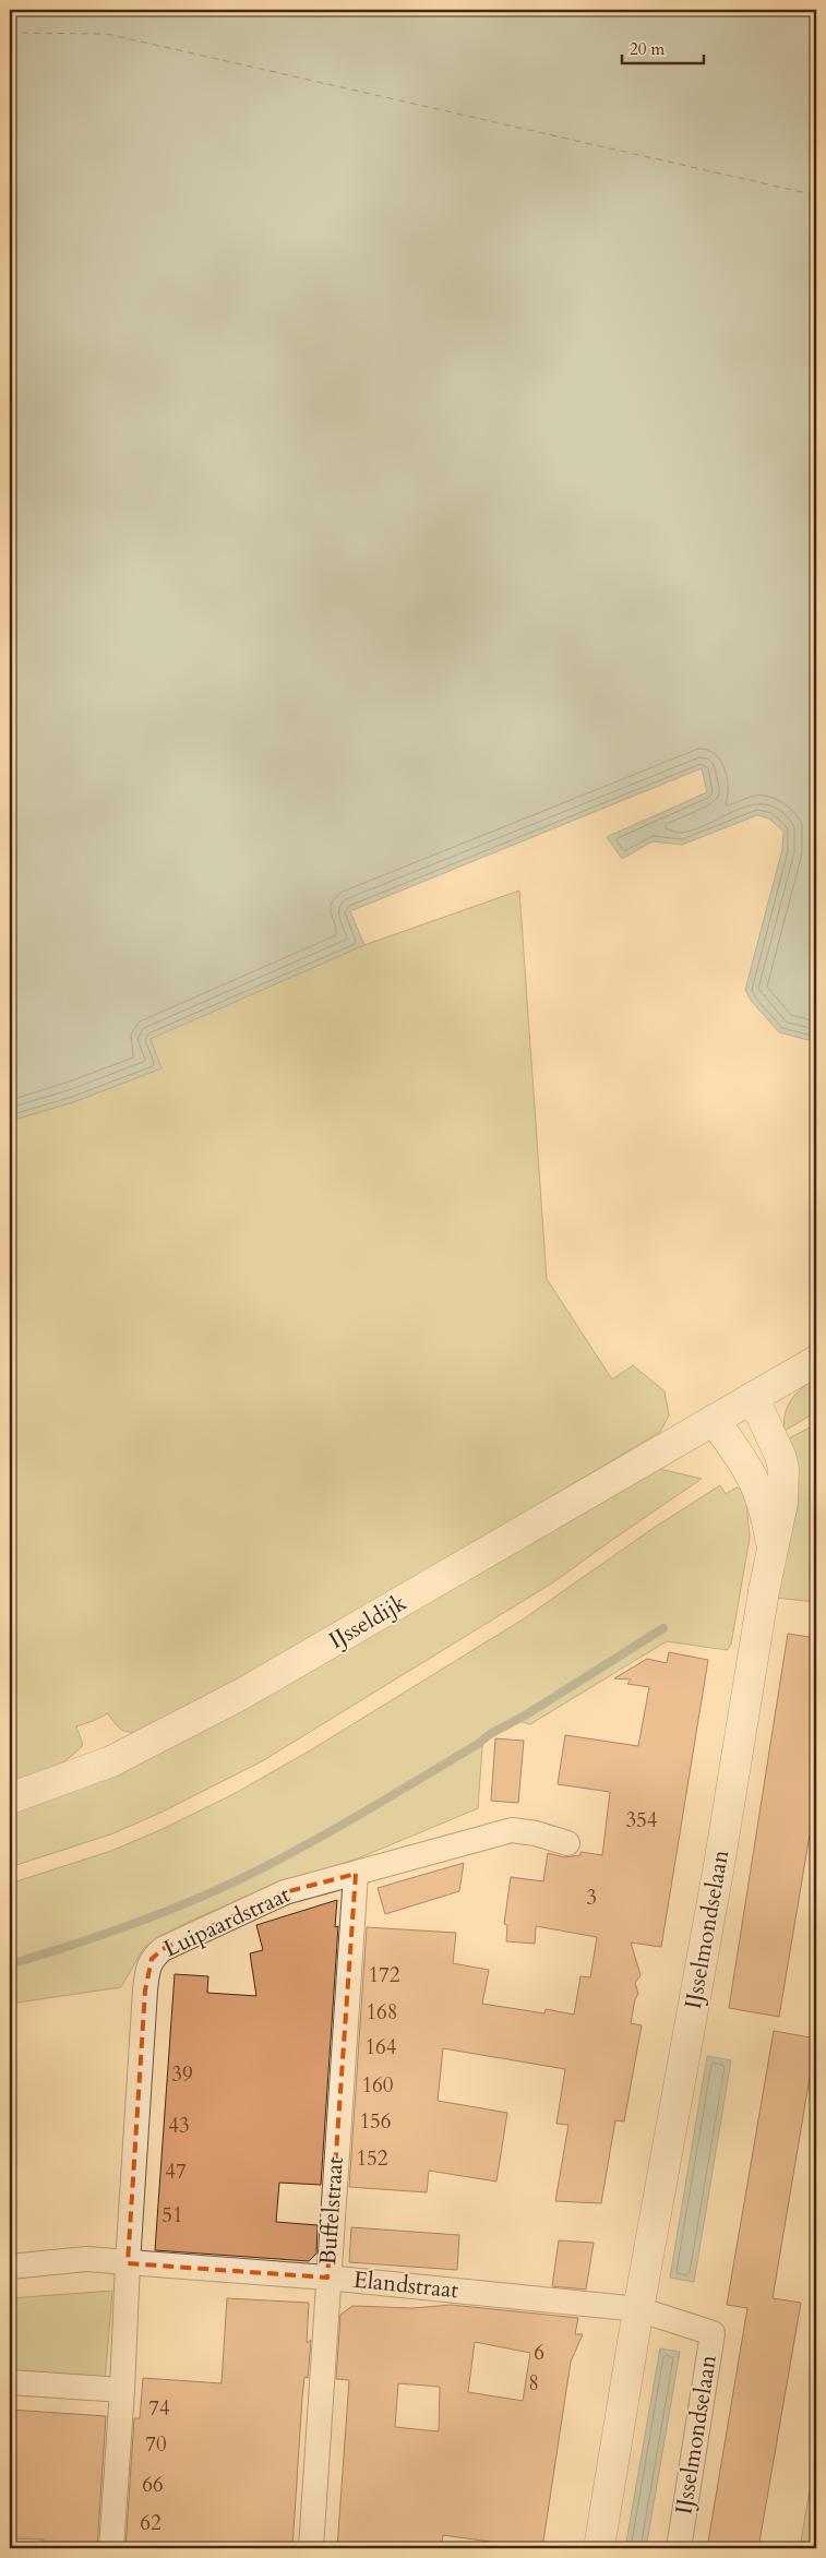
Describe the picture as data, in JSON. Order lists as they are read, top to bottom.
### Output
{
  "streets": {
    "street": [
      "IJsseldijk",
      "Luipaardstraat",
      "IJsselmondselaan",
      "Buffelstraat",
      "Elandstraat"
    ]
  },
  "crossings": [
    ["IJsseldijk", "IJsselmondselaan"],
    ["Luipaardstraat", "Buffelstraat"],
    ["Luipaardstraat", "Elandstraat"],
    ["IJsselmondselaan", "Elandstraat"],
    ["Buffelstraat", "Elandstraat"]
  ],
  "house_numbers": [
    "354",
    "3",
    "172",
    "168",
    "164",
    "39",
    "160",
    "156",
    "43",
    "152",
    "47",
    "51",
    "6",
    "8",
    "74",
    "70",
    "66",
    "62"
  ],
  "scale_bar": "20 m"
}
